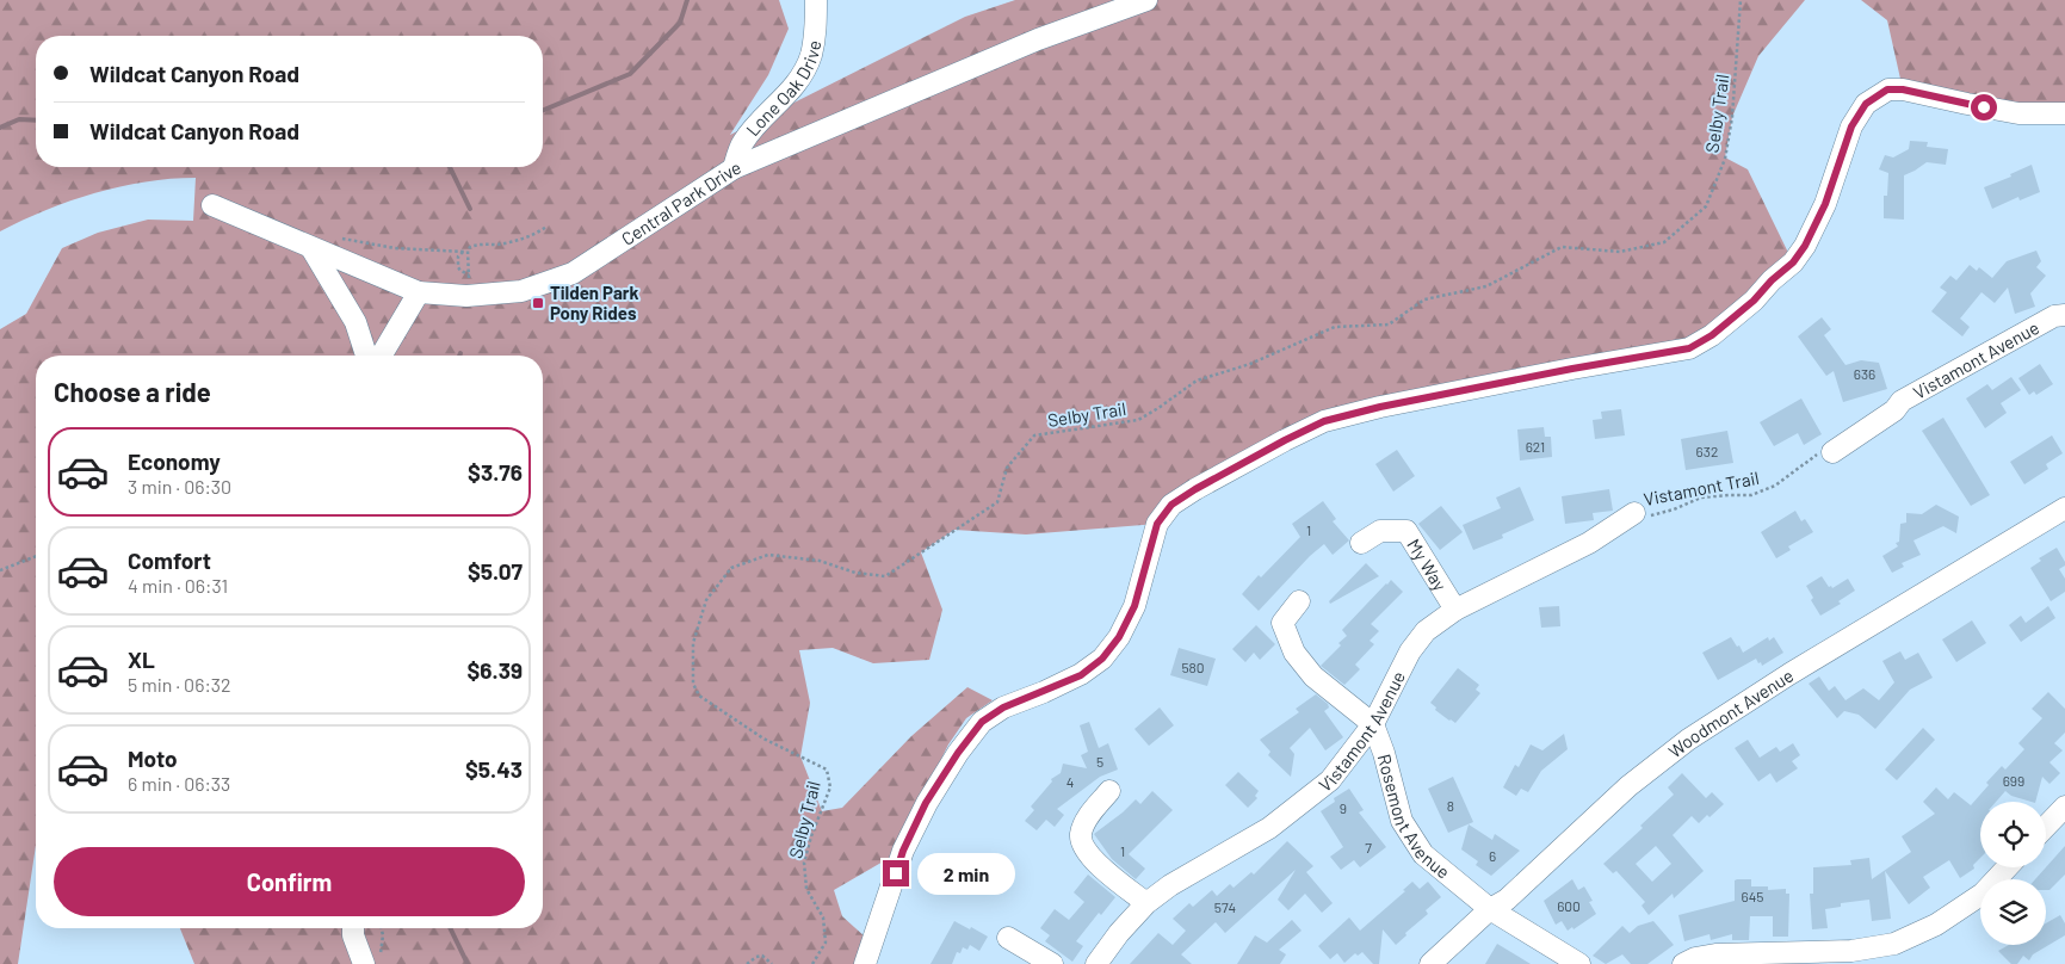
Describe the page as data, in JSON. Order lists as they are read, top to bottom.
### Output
{
  "streets": {
    "street": [
      "Lone Oak Drive",
      "Central Park Drive",
      "Vistamont Avenue",
      "My Way",
      "Woodmont Avenue",
      "Rosemont Avenue"
    ],
    "path": ["Selby Trail", "Vistamont Trail"]
  },
  "crossings": [
    ["Lone Oak Drive", "Central Park Drive"],
    ["Vistamont Avenue", "Vistamont Trail"],
    ["Vistamont Avenue", "My Way"],
    ["Vistamont Avenue", "Rosemont Avenue"],
    ["Woodmont Avenue", "Rosemont Avenue"]
  ],
  "places": {
    "transit": ["Tilden Park Pony Rides"]
  },
  "house_numbers": [
    "636",
    "621",
    "632",
    "1",
    "580",
    "5",
    "699",
    "4",
    "8",
    "9",
    "7",
    "1",
    "6",
    "645",
    "600",
    "574"
  ],
  "page": {
    "banner": ["Wildcat Canyon Road", "Wildcat Canyon Road"],
    "heading": "Choose a ride",
    "list": [
      {
        "name": "Economy",
        "note": "3 min · 06:30",
        "value": "$3.76"
      },
      {
        "name": "Comfort",
        "note": "4 min · 06:31",
        "value": "$5.07"
      },
      {
        "name": "XL",
        "note": "5 min · 06:32",
        "value": "$6.39"
      },
      {
        "name": "Moto",
        "note": "6 min · 06:33",
        "value": "$5.43"
      }
    ],
    "buttons": "Confirm",
    "bubble": "2 min"
  }
}
